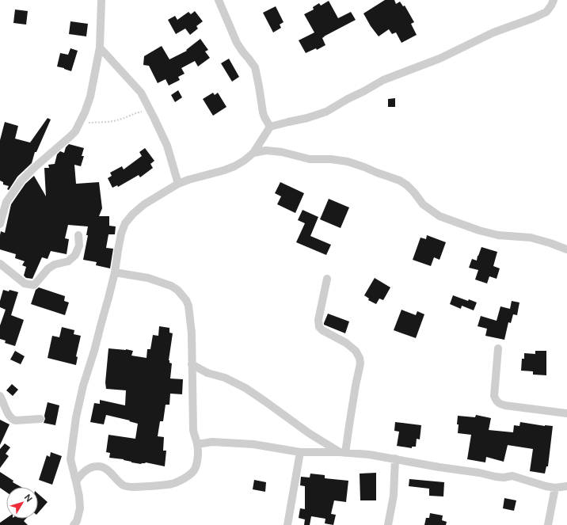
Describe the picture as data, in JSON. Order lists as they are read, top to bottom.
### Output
{
  "north": "top right"
}
